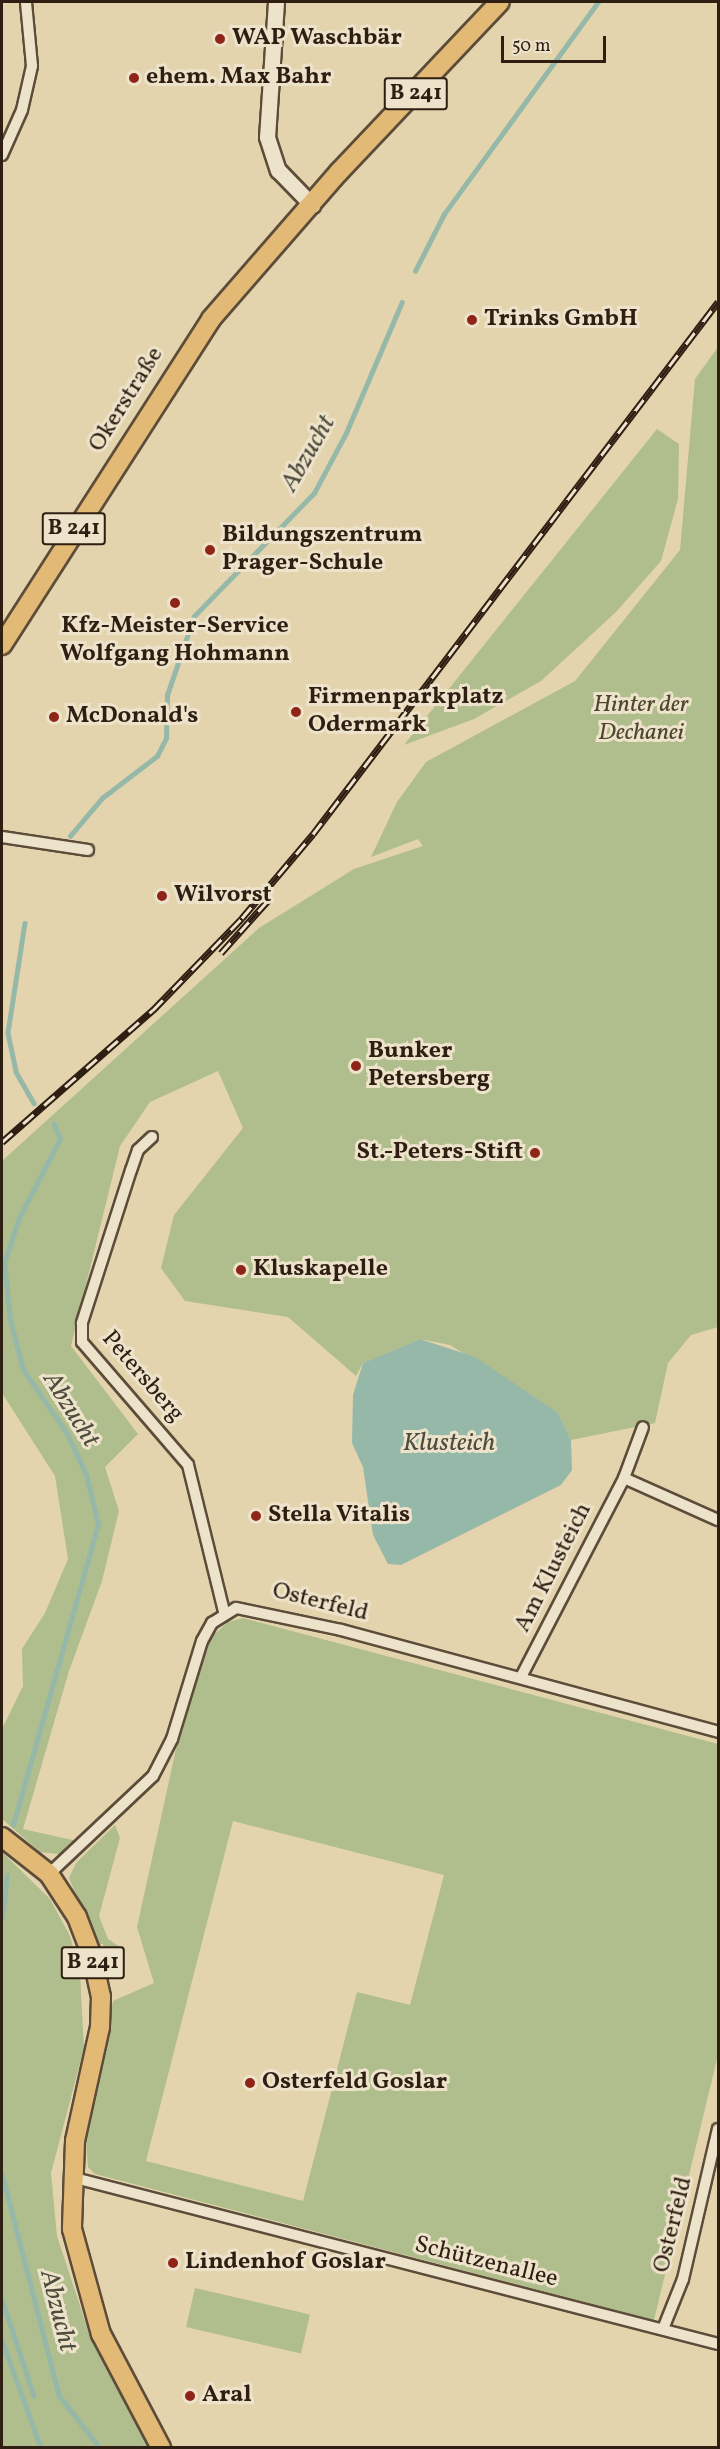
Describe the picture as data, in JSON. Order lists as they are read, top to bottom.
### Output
{
  "streets": {
    "main road": ["B 241", "Okerstraße"],
    "street": [
      "Petersberg",
      "Am Klusteich",
      "Osterfeld",
      "Schützenallee"
    ]
  },
  "crossings": [
    ["B 241", "Okerstraße"],
    ["B 241", "Schützenallee"],
    ["Petersberg", "Osterfeld"],
    ["Am Klusteich", "Osterfeld"],
    ["Osterfeld", "Schützenallee"]
  ],
  "water": ["Abzucht", "Klusteich"],
  "parks": ["Hinter der Dechanei"],
  "places": [
    "WAP Waschbär",
    "ehem. Max Bahr",
    "Trinks GmbH",
    "Bildungszentrum Prager-Schule",
    "Kfz-Meister-Service Wolfgang Hohmann",
    "Firmenparkplatz Odermark",
    "McDonald's",
    "Wilvorst",
    "Bunker Petersberg",
    "St.-Peters-Stift",
    "Kluskapelle",
    "Stella Vitalis",
    "Osterfeld Goslar",
    "Lindenhof Goslar",
    "Aral"
  ],
  "scale_bar": "50 m"
}
